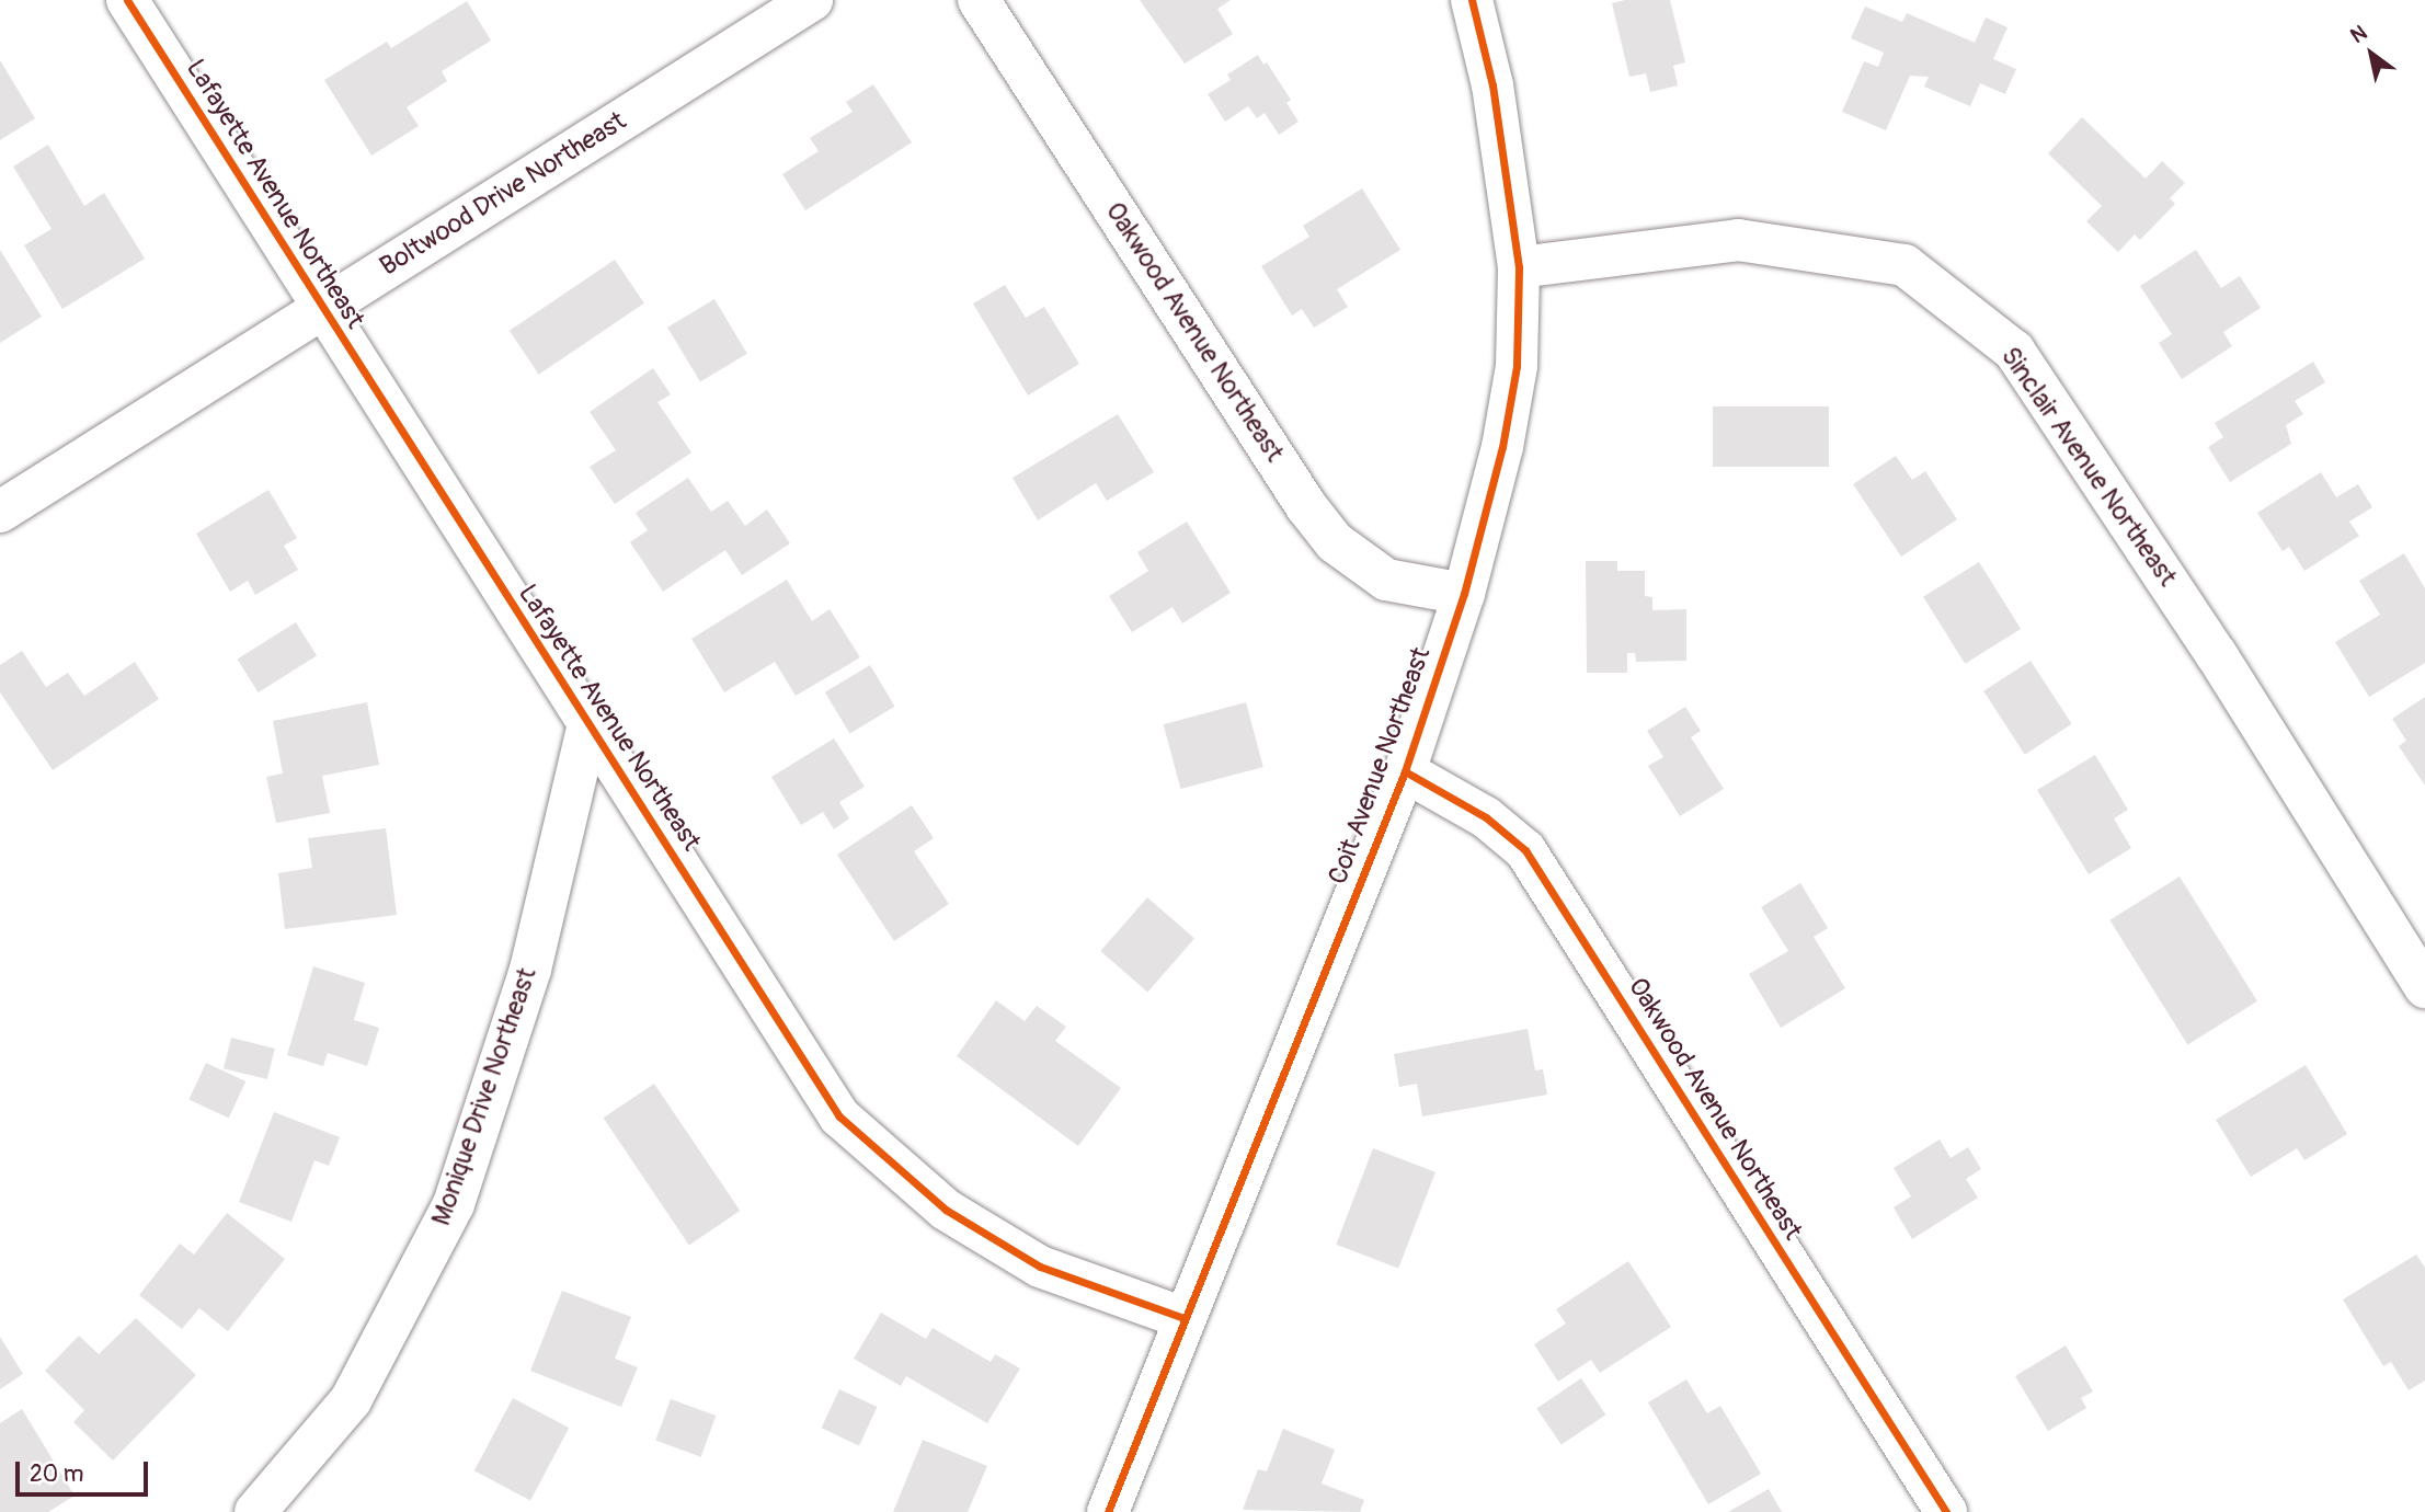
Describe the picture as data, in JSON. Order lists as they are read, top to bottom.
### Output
{
  "streets": {
    "street": [
      "Lafayette Avenue Northeast",
      "Boltwood Drive Northeast",
      "Oakwood Avenue Northeast",
      "Sinclair Avenue Northeast",
      "Coit Avenue Northeast",
      "Monique Drive Northeast"
    ]
  },
  "crossings": [
    ["Lafayette Avenue Northeast", "Boltwood Drive Northeast"],
    ["Lafayette Avenue Northeast", "Coit Avenue Northeast"],
    ["Lafayette Avenue Northeast", "Monique Drive Northeast"],
    ["Oakwood Avenue Northeast", "Coit Avenue Northeast"],
    ["Sinclair Avenue Northeast", "Coit Avenue Northeast"]
  ],
  "scale_bar": "20 m",
  "north": "top left"
}
